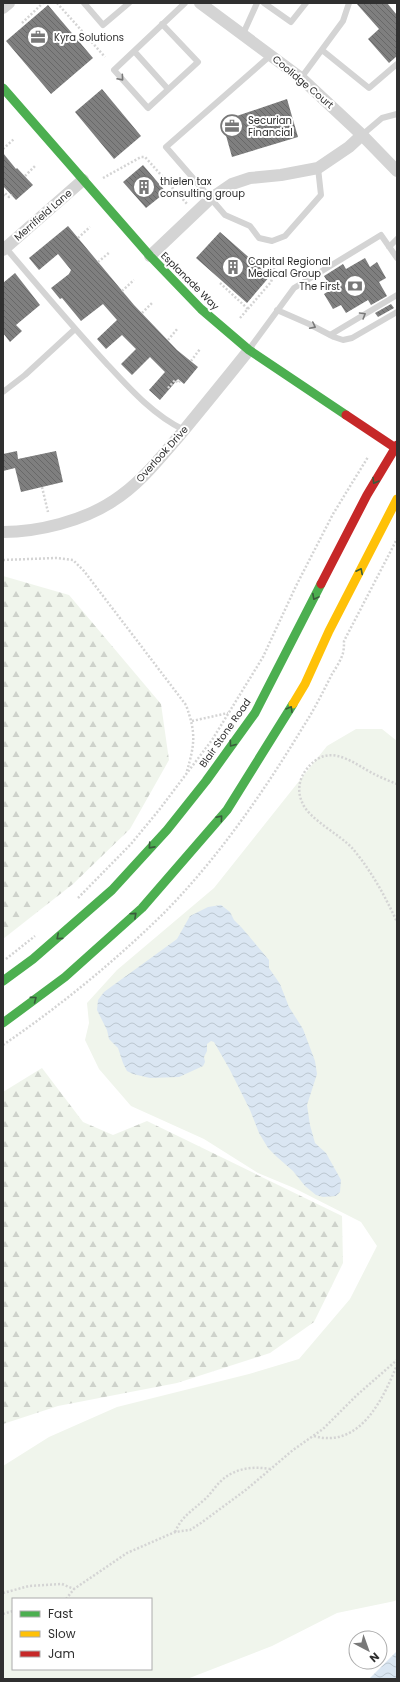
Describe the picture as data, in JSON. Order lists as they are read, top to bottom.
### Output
{
  "streets": {
    "street": [
      "Coolidge Court",
      "Merrifield Lane",
      "Esplanade Way",
      "Overlook Drive",
      "Blair Stone Road"
    ]
  },
  "crossings": [
    ["Merrifield Lane", "Esplanade Way"],
    ["Esplanade Way", "Overlook Drive"],
    ["Esplanade Way", "Blair Stone Road"]
  ],
  "places": {
    "office": ["Kyra Solutions", "Securian Financial"],
    "building": ["thielen tax consulting group", "Capital Regional Medical Group"],
    "bank": ["The First"]
  },
  "legend": ["Fast", "Slow", "Jam"],
  "north": "bottom right"
}
